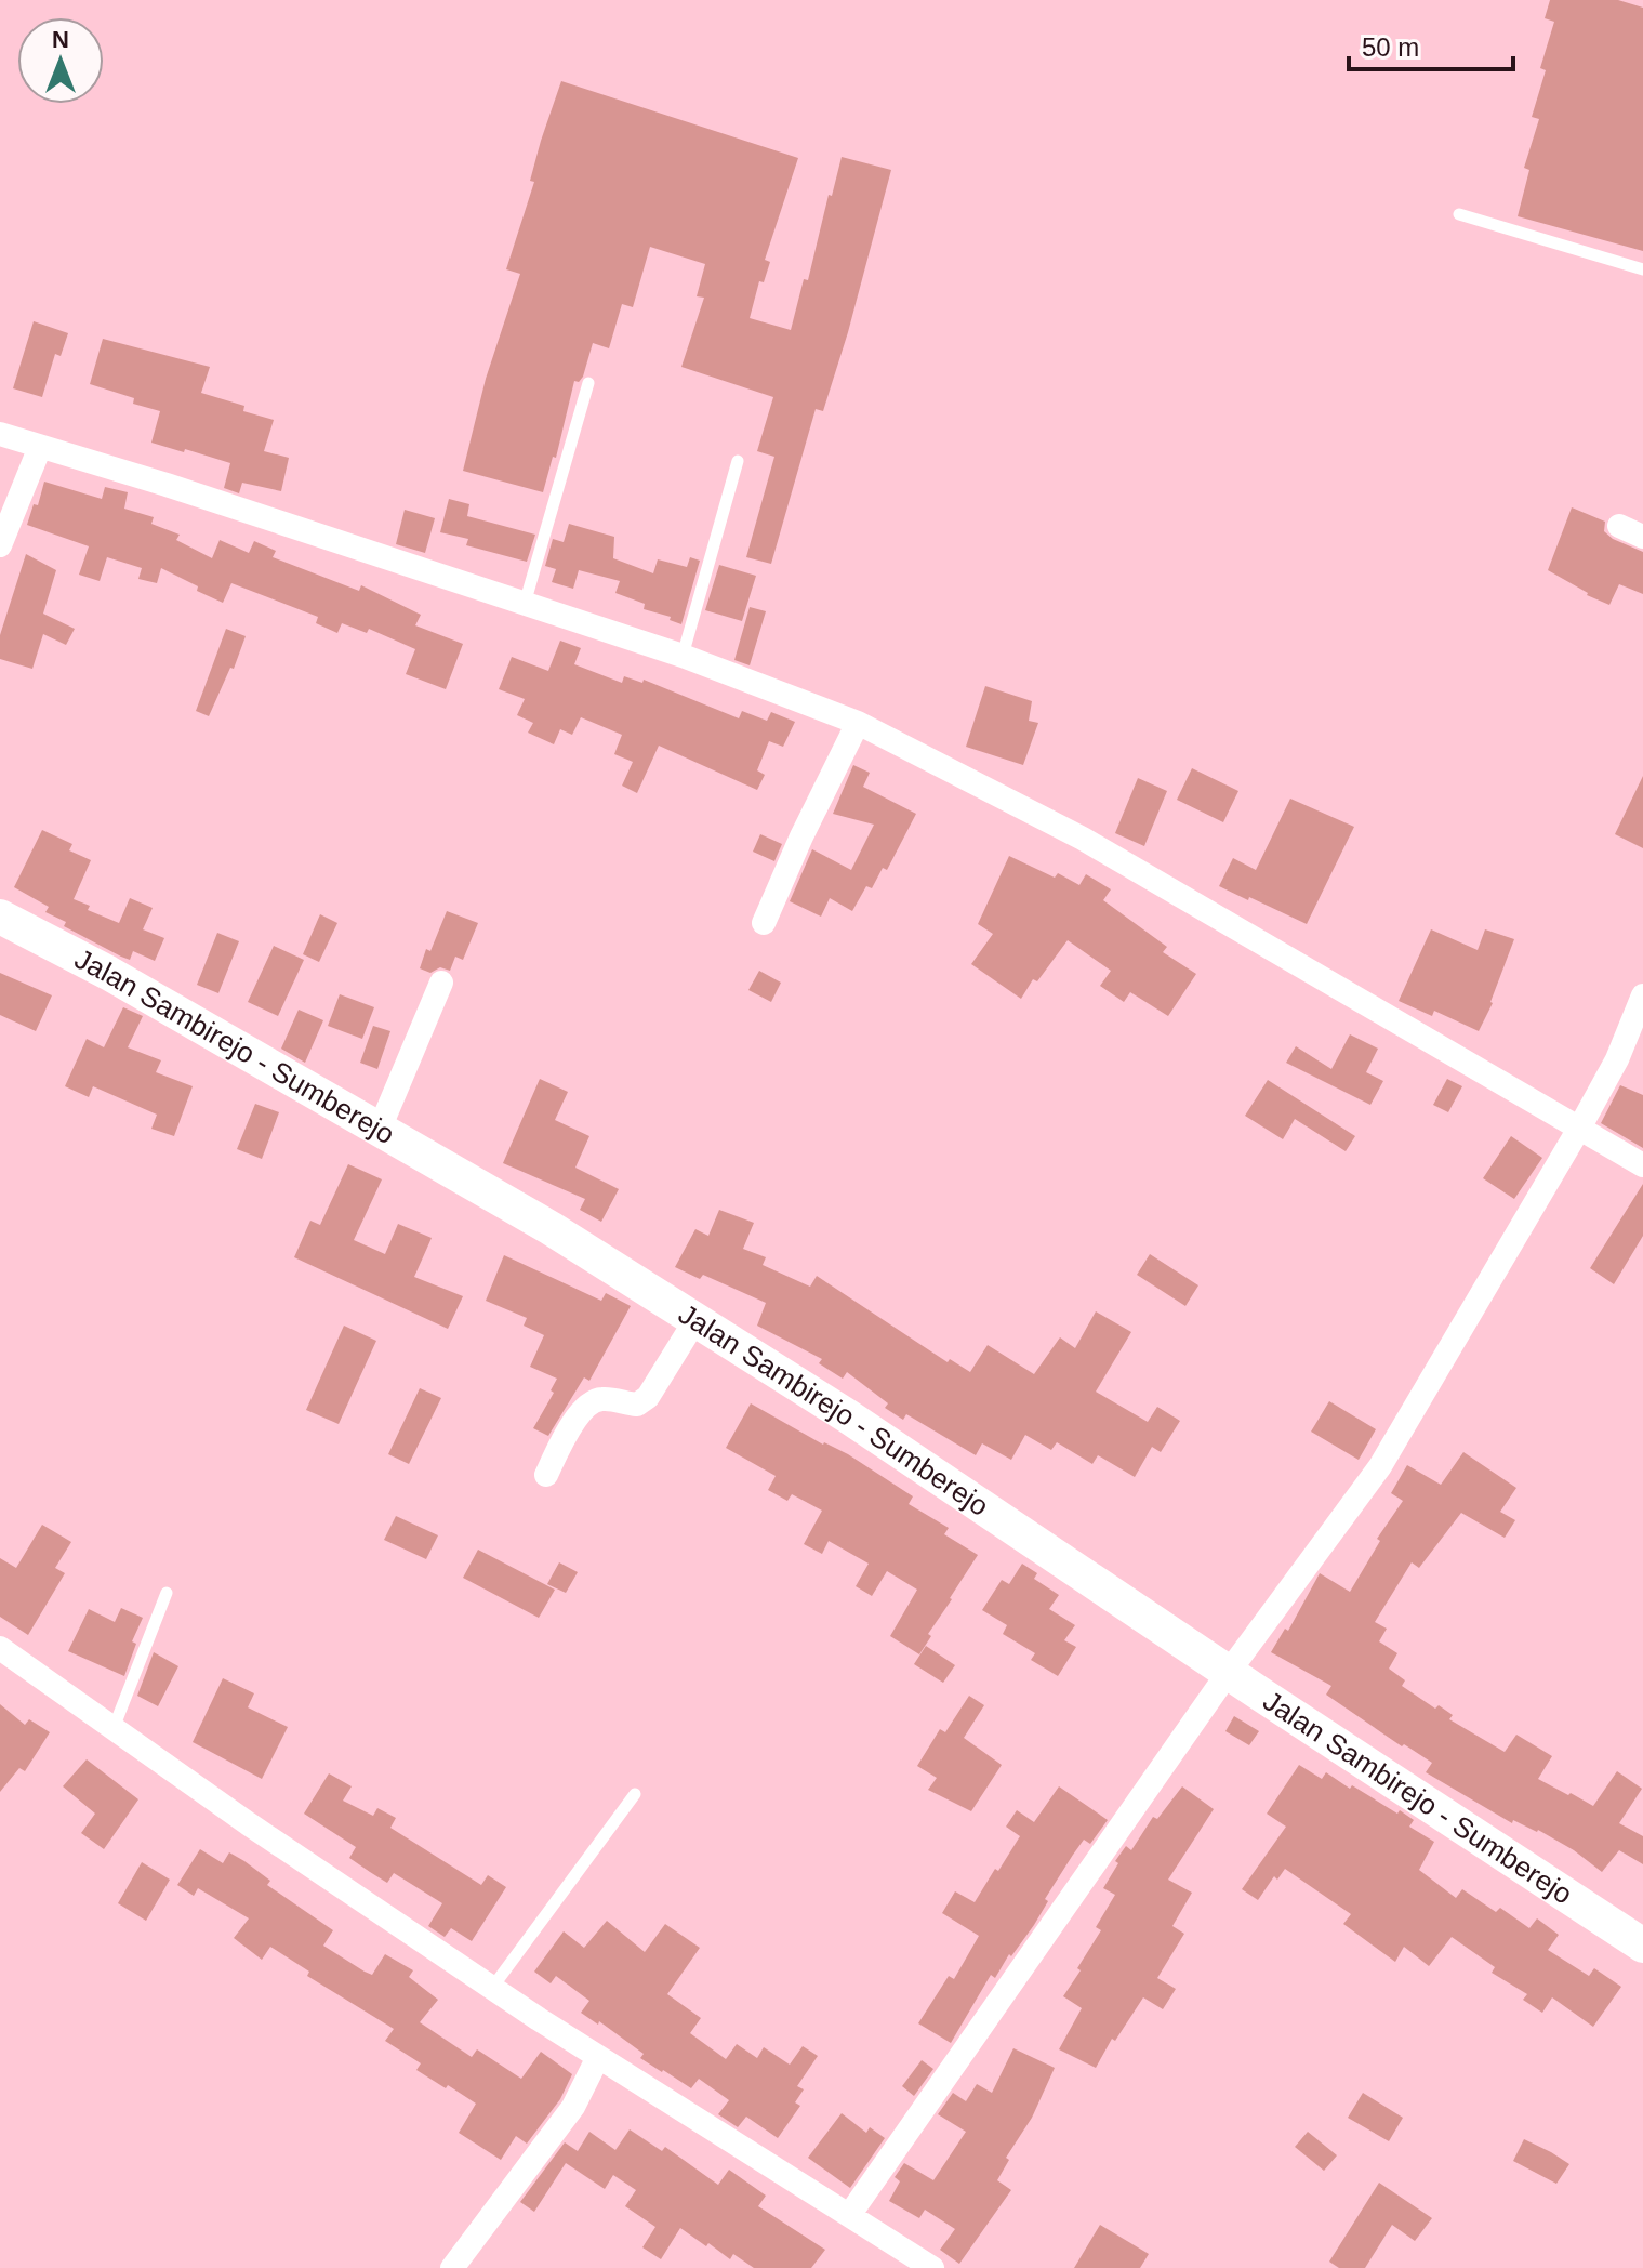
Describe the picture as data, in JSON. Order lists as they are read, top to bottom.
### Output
{
  "streets": {
    "main road": ["Jalan Sambirejo - Sumberejo"]
  },
  "scale_bar": "50 m",
  "north": "top"
}
